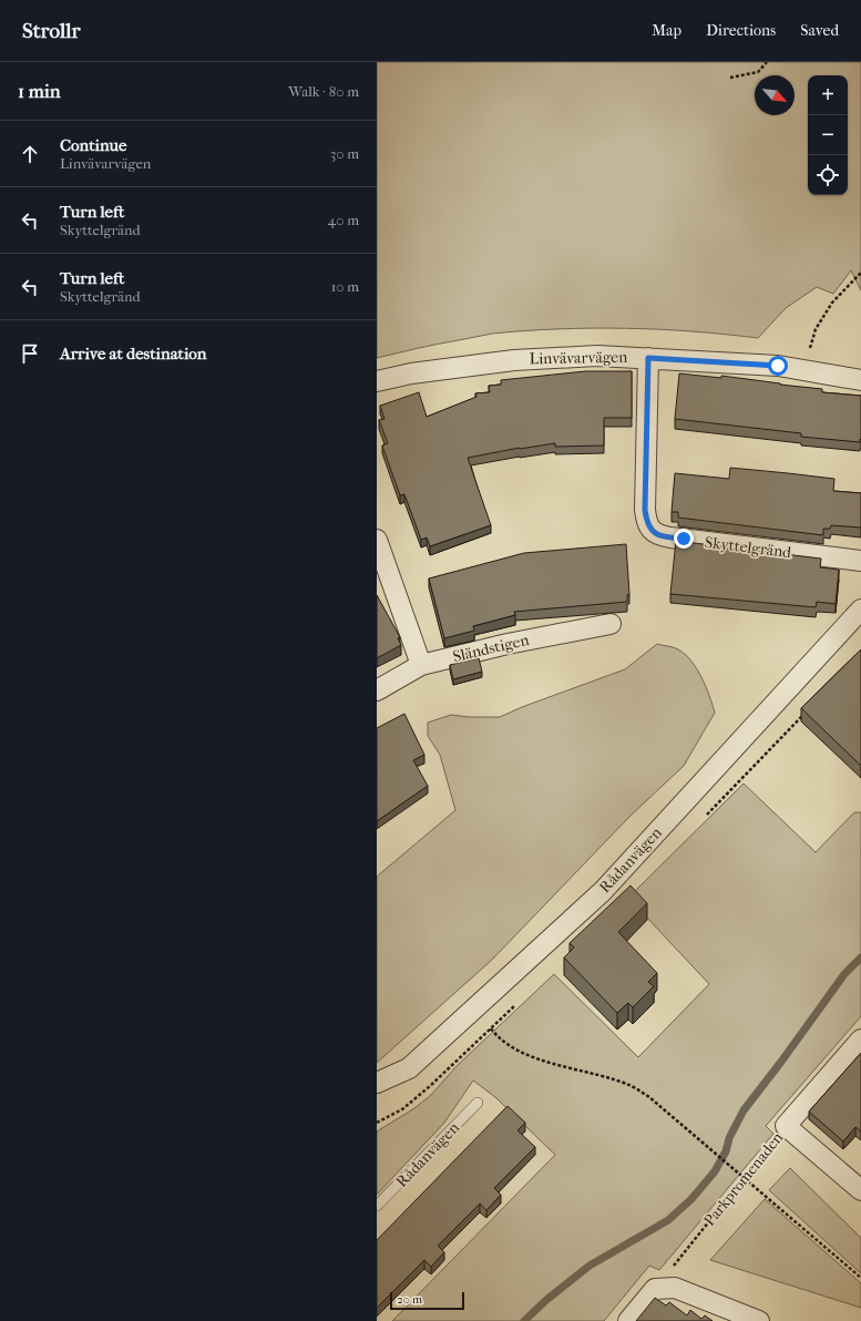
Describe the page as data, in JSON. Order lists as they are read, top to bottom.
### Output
{
  "streets": {
    "street": [
      "Linvävarvägen",
      "Skyttelgränd",
      "Sländstigen",
      "Rådanvägen",
      "Parkpromenaden"
    ]
  },
  "crossings": [
    ["Linvävarvägen", "Skyttelgränd"]
  ],
  "scale_bar": "20 m",
  "north": "bottom right",
  "page": {
    "header": "Strollr",
    "nav": ["Map", "Directions", "Saved"],
    "heading": ["1 min", "Walk · 80 m"],
    "map_buttons": ["+", "−"],
    "list": [
      ["Continue", "Linvävarvägen", "30 m"],
      ["Turn left", "Skyttelgränd", "40 m"],
      ["Turn left", "Skyttelgränd", "10 m"],
      "Arrive at destination"
    ],
    "scale": "20 m"
  }
}
